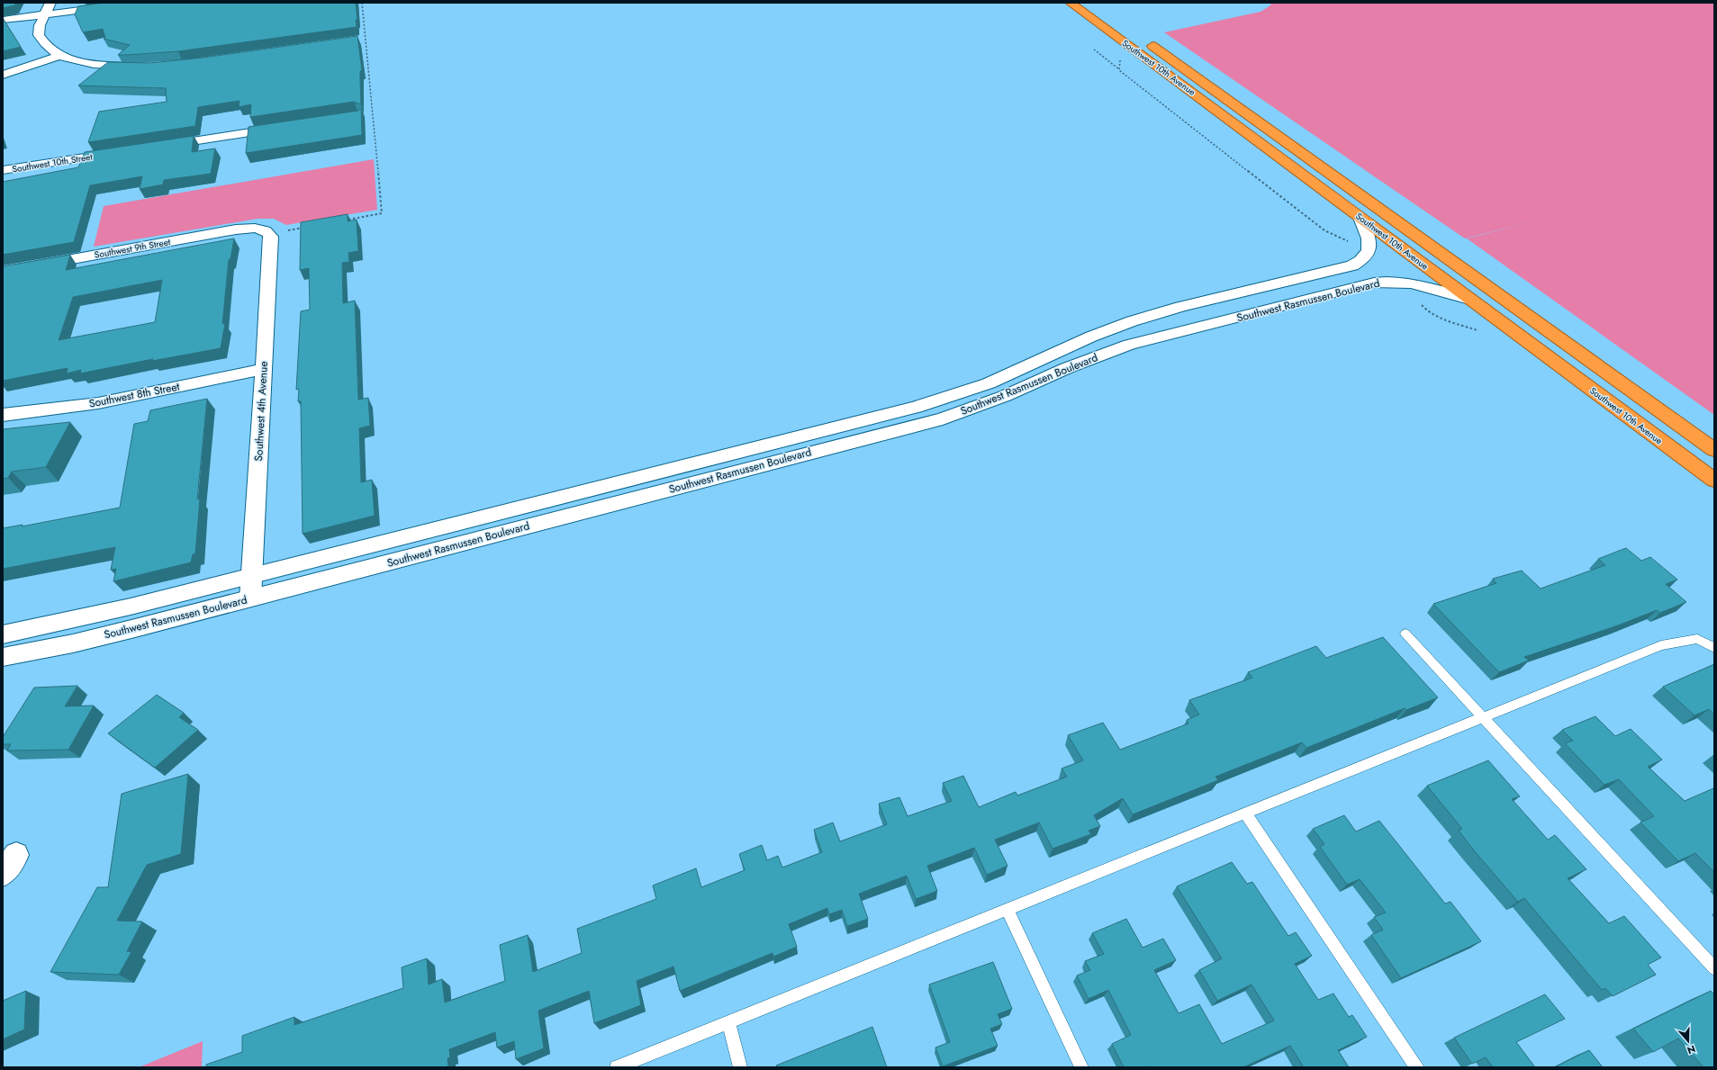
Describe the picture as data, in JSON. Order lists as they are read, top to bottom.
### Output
{
  "streets": {
    "highway": ["Southwest 10th Avenue"],
    "street": [
      "Southwest 10th Street",
      "Southwest 9th Street",
      "Southwest Rasmussen Boulevard",
      "Southwest 8th Street",
      "Southwest 4th Avenue"
    ]
  },
  "crossings": [
    ["Southwest 10th Avenue", "Southwest Rasmussen Boulevard"],
    ["Southwest 9th Street", "Southwest 4th Avenue"],
    ["Southwest Rasmussen Boulevard", "Southwest 4th Avenue"],
    ["Southwest 8th Street", "Southwest 4th Avenue"]
  ],
  "north": "bottom"
}
